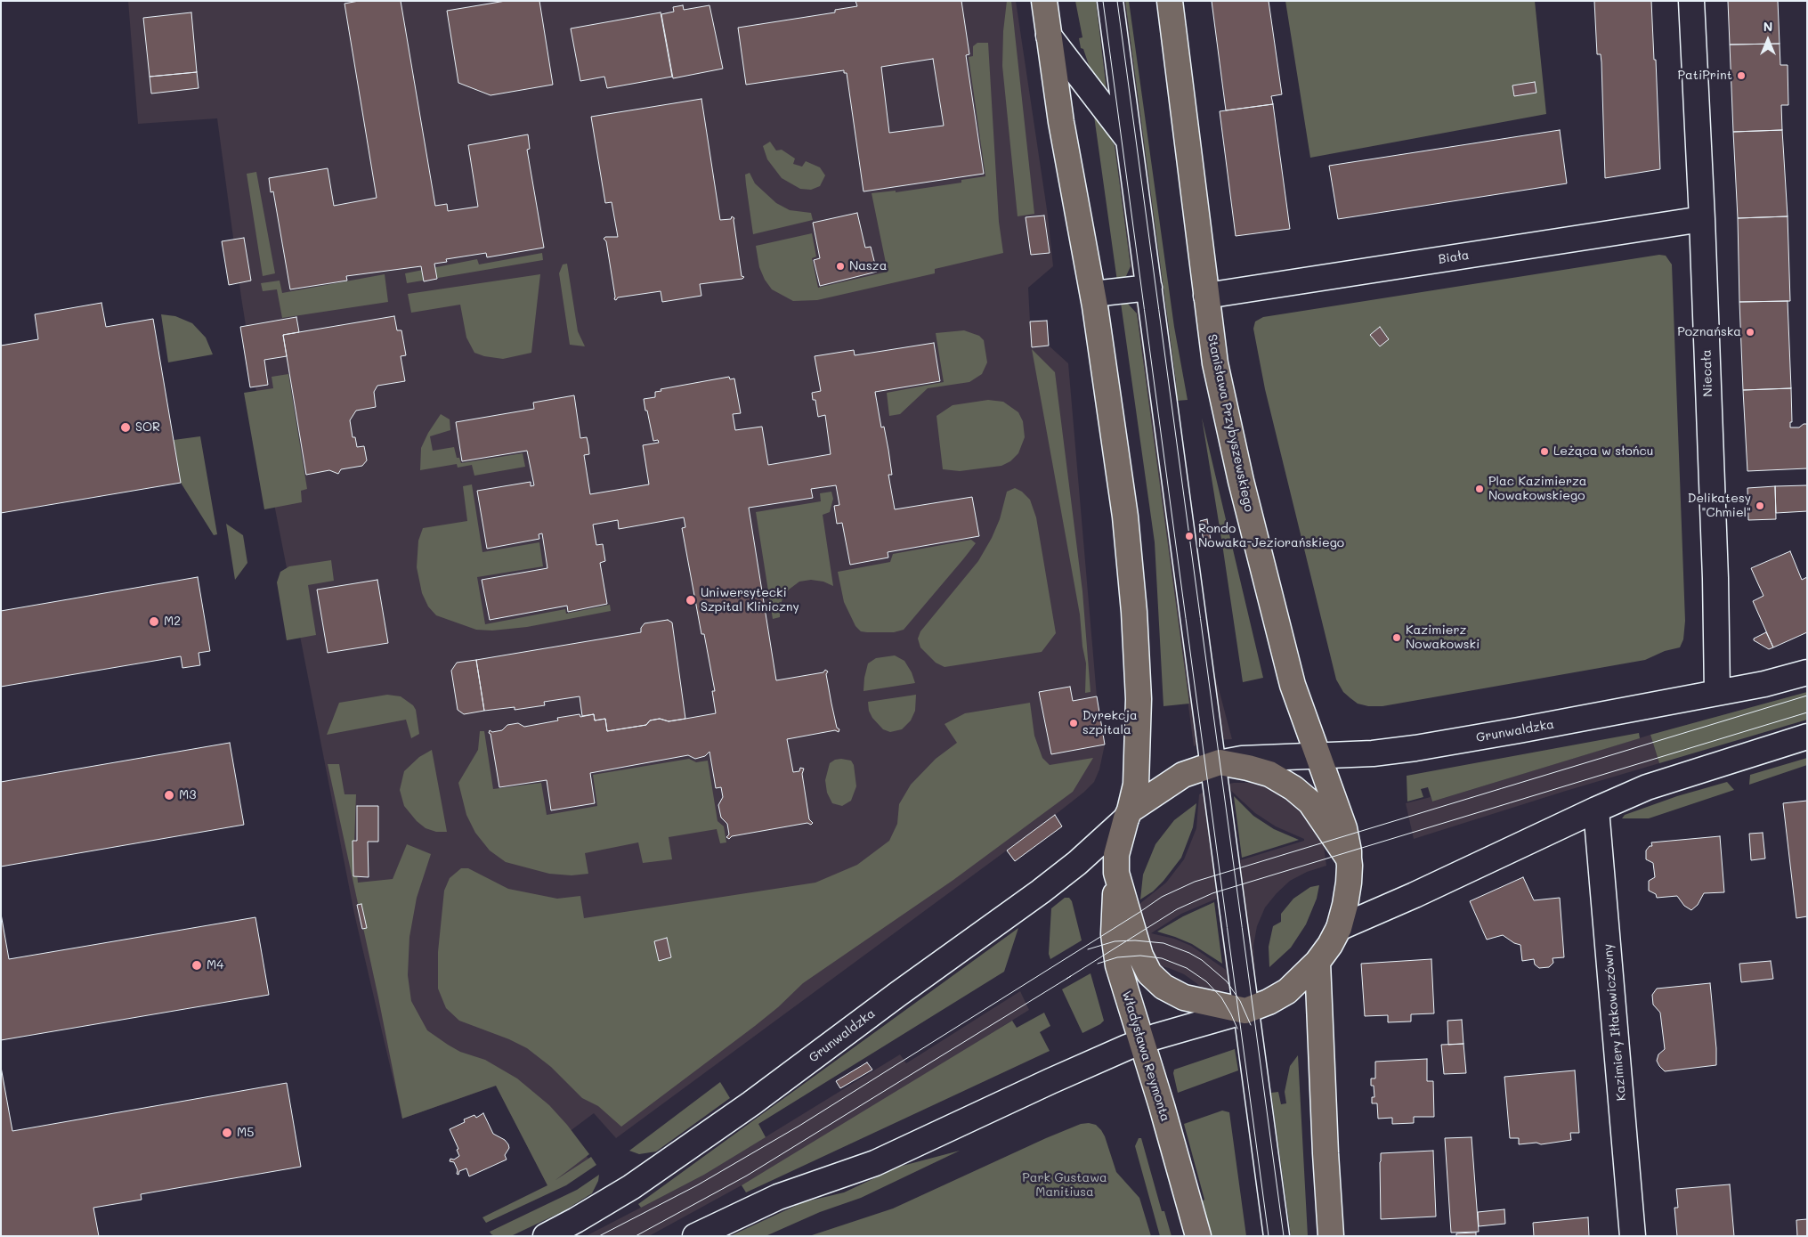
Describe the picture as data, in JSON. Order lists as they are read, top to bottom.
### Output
{
  "streets": {
    "main road": ["Stanisława Przybyszewskiego", "Władysława Reymonta"],
    "street": [
      "Biała",
      "Niecała",
      "Grunwaldzka",
      "Kazimiery Iłłakowiczówny"
    ]
  },
  "crossings": [
    ["Biała", "Niecała"],
    ["Biała", "Stanisława Przybyszewskiego"],
    ["Niecała", "Grunwaldzka"],
    ["Stanisława Przybyszewskiego", "Grunwaldzka"],
    ["Grunwaldzka", "Władysława Reymonta"]
  ],
  "parks": ["Park Gustawa Manitiusa"],
  "places": [
    "PatiPrint",
    "Nasza",
    "Poznańska",
    "SOR",
    "Leżąca w słońcu",
    "Plac Kazimierza Nowakowskiego",
    "Delikatesy \"Chmiel\"",
    "Rondo Nowaka-Jeziorańskiego",
    "Uniwersytecki Szpital Kliniczny",
    "M2",
    "Kazimierz Nowakowski",
    "Dyrekcja szpitala",
    "M3",
    "M4",
    "M5"
  ],
  "north": "top"
}
